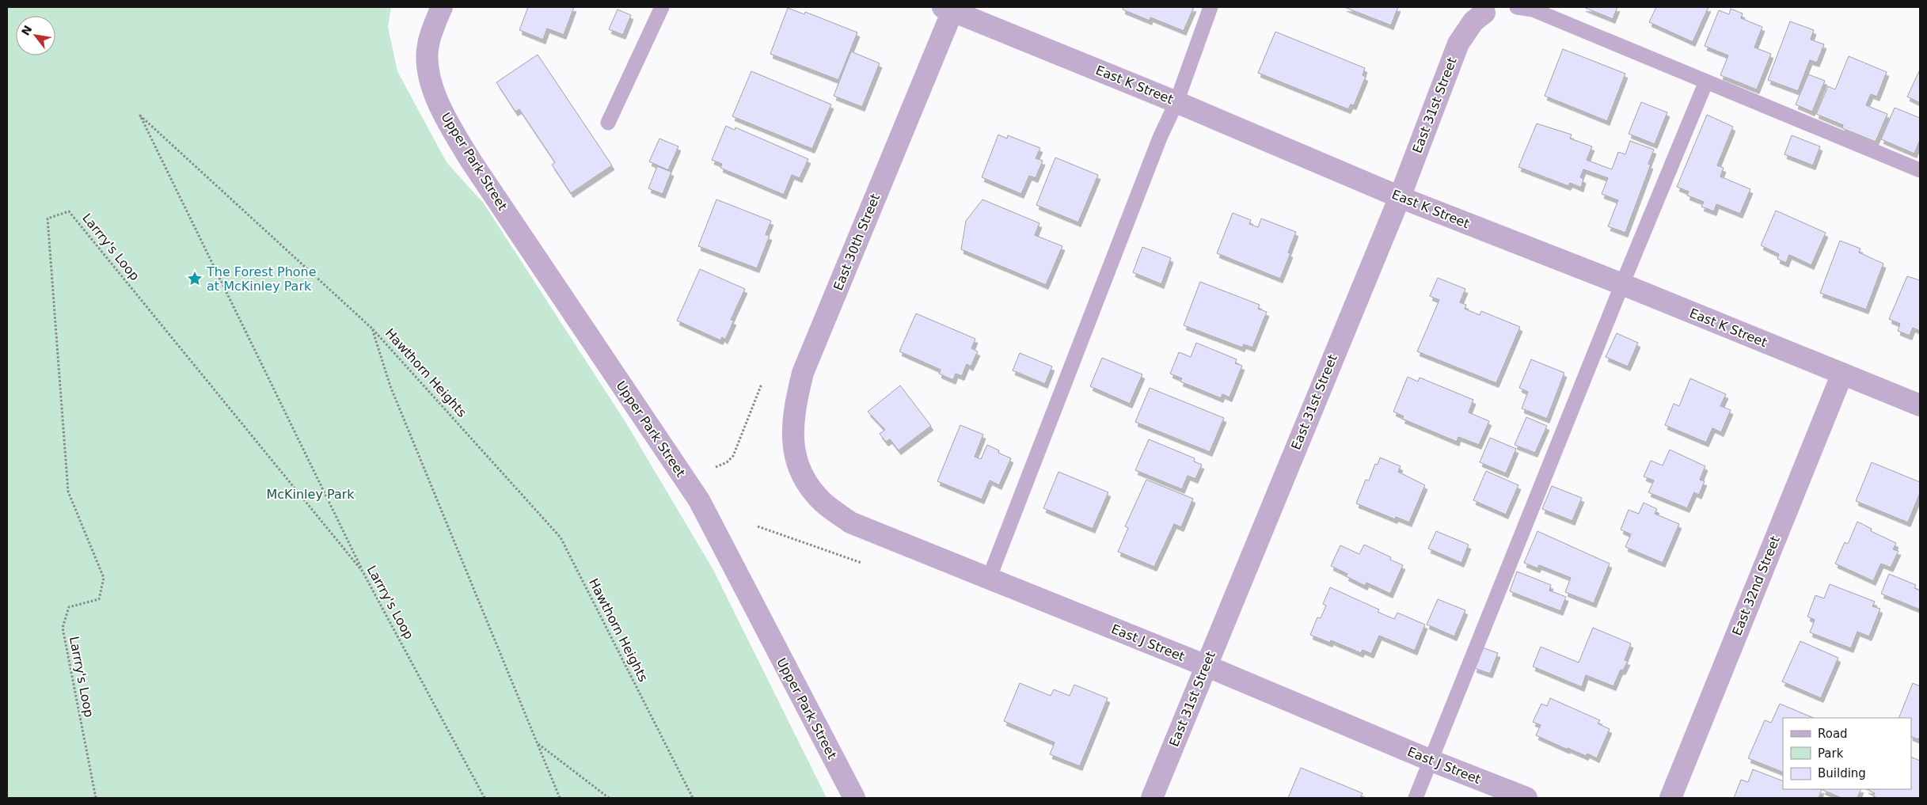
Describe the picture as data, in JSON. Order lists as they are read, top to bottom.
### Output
{
  "streets": {
    "street": [
      "East K Street",
      "East 31st Street",
      "Upper Park Street",
      "East 30th Street",
      "East 32nd Street",
      "East J Street"
    ],
    "path": ["Larrry's Loop", "Hawthorn Heights"]
  },
  "crossings": [
    ["East K Street", "East 31st Street"],
    ["East K Street", "East 30th Street"],
    ["East K Street", "East 32nd Street"],
    ["East 31st Street", "East J Street"],
    ["East 30th Street", "East J Street"]
  ],
  "parks": ["McKinley Park"],
  "places": {
    "place": ["The Forest Phone at McKinley Park"]
  },
  "legend": ["Road", "Park", "Building"],
  "north": "top left"
}
